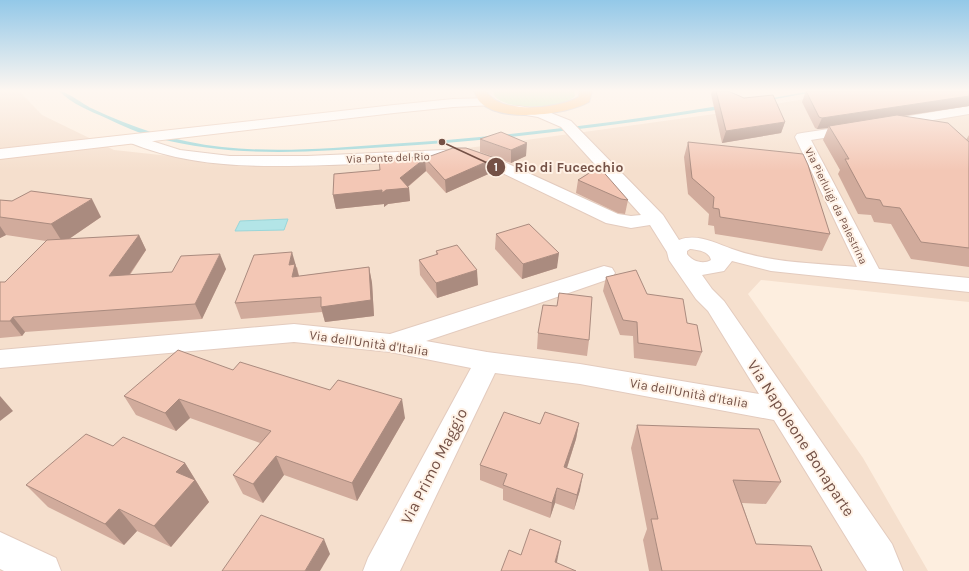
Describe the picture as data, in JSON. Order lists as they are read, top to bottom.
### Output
{
  "streets": {
    "street": [
      "Via Ponte del Rio",
      "Via Pierluigi da Palestrina",
      "Via dell'Unità d'Italia",
      "Via Napoleone Bonaparte",
      "Via Primo Maggio"
    ]
  },
  "crossings": [
    ["Via Ponte del Rio", "Via Napoleone Bonaparte"],
    ["Via dell'Unità d'Italia", "Via Napoleone Bonaparte"],
    ["Via dell'Unità d'Italia", "Via Primo Maggio"]
  ],
  "places": ["Rio di Fucecchio"]
}
